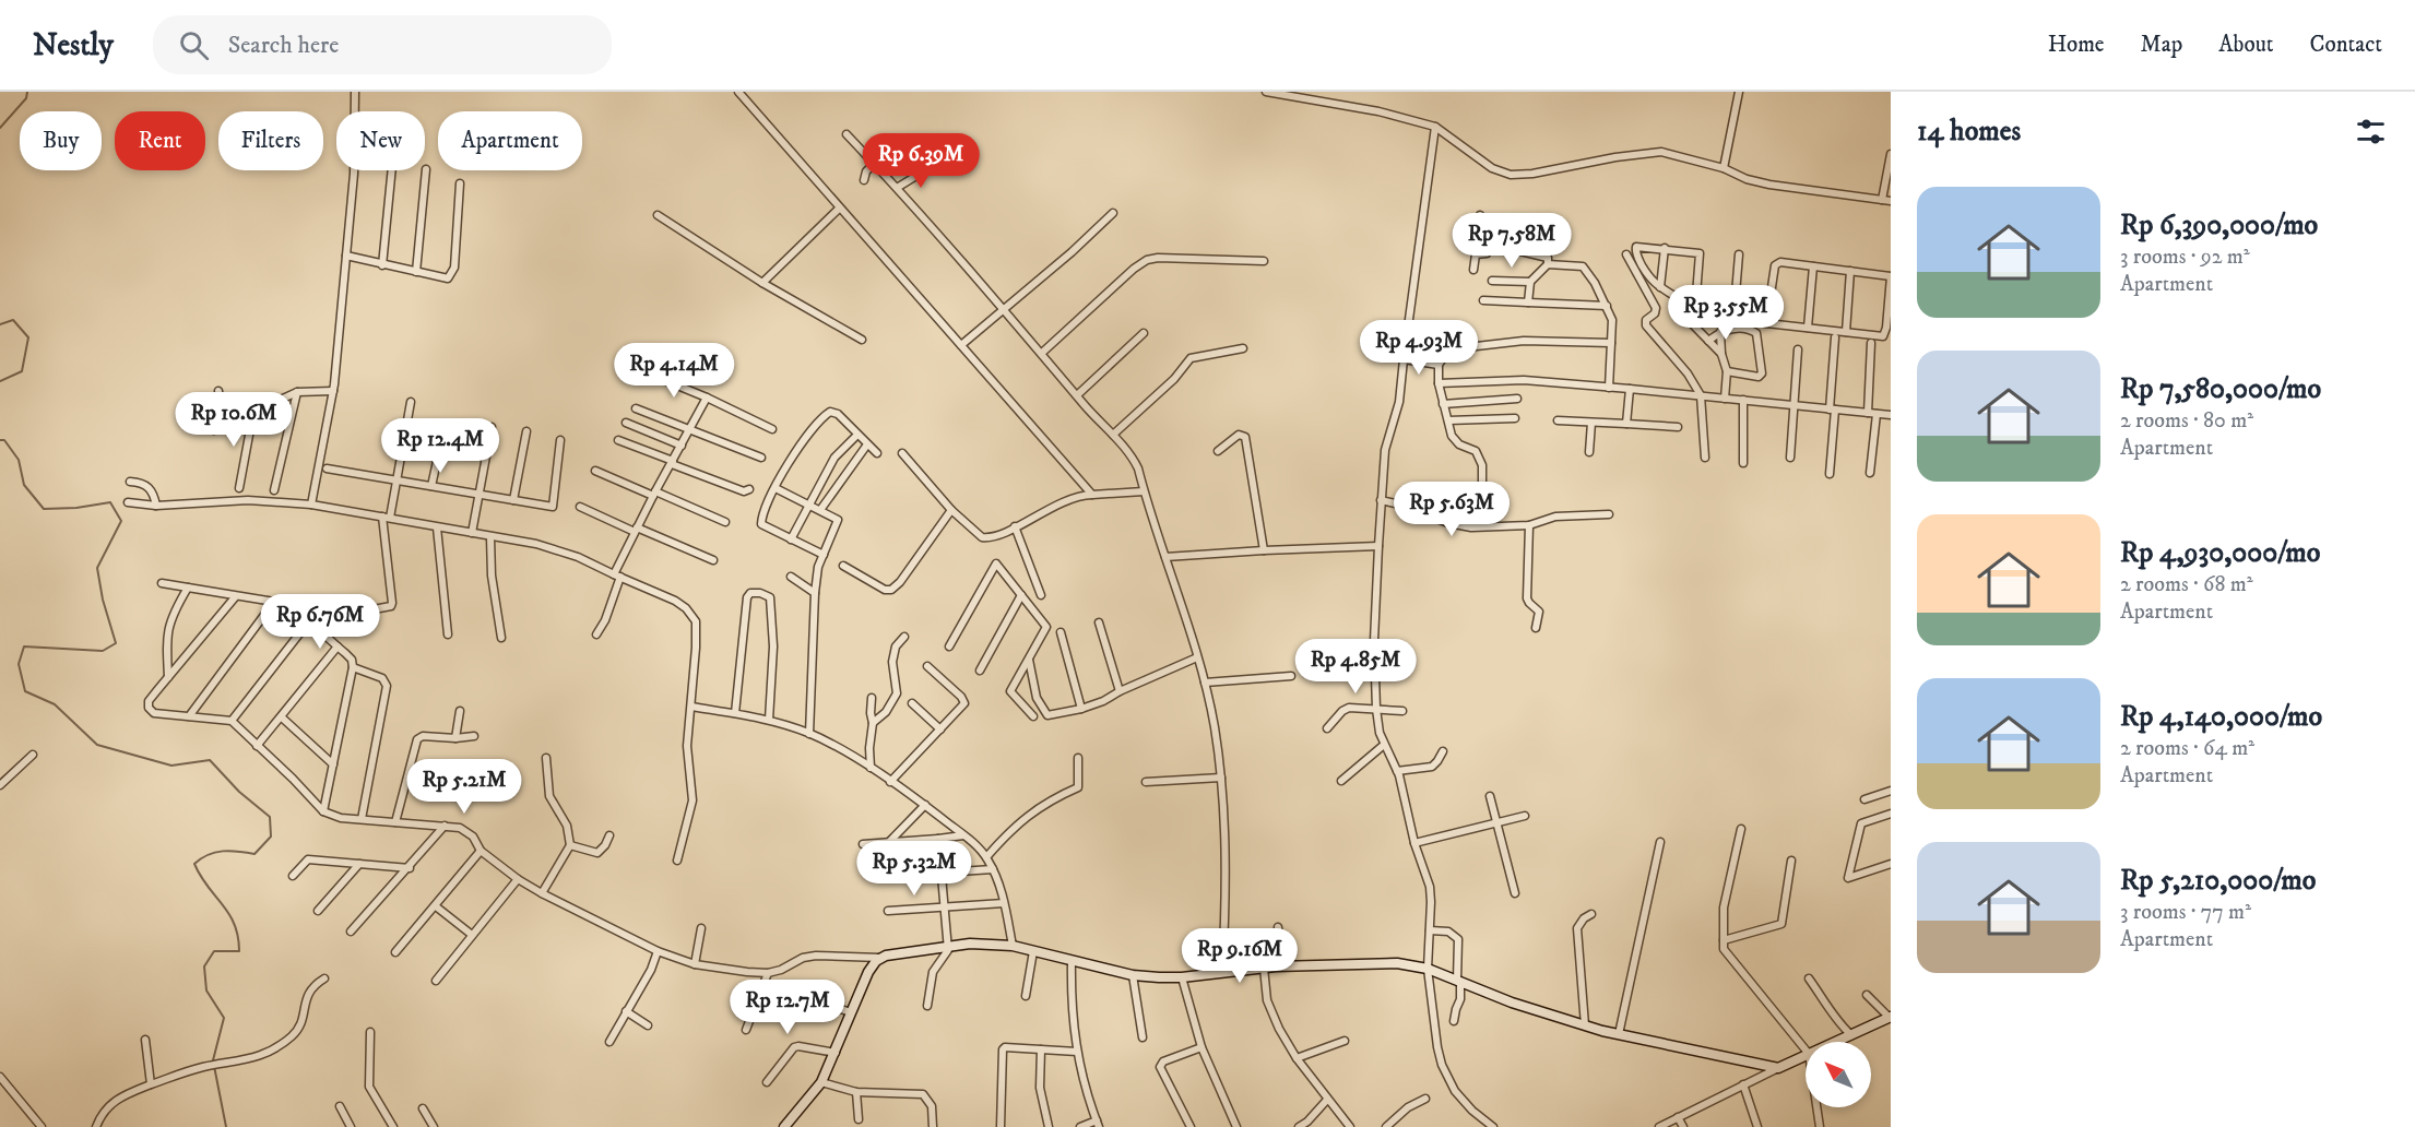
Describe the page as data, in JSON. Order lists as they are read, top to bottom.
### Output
{
  "north": "top left",
  "page": {
    "header": "Nestly",
    "search": "Search here",
    "nav": [
      "Home",
      "Map",
      "About",
      "Contact"
    ],
    "heading": "14 homes",
    "chip": [
      "Buy",
      "Rent",
      "Filters",
      "New",
      "Apartment"
    ],
    "price": [
      "Rp 6.39M",
      "Rp 7.58M",
      "Rp 3.55M",
      "Rp 4.93M",
      "Rp 4.14M",
      "Rp 10.6M",
      "Rp 12.4M",
      "Rp 5.63M",
      "Rp 6.76M",
      "Rp 4.85M",
      "Rp 5.21M",
      "Rp 5.32M",
      "Rp 9.16M",
      "Rp 12.7M"
    ],
    "list": [
      {
        "name": "Rp 6,390,000/mo",
        "note": "3 rooms · 92 m² · Apartment"
      },
      {
        "name": "Rp 7,580,000/mo",
        "note": "2 rooms · 80 m² · Apartment"
      },
      {
        "name": "Rp 4,930,000/mo",
        "note": "2 rooms · 68 m² · Apartment"
      },
      {
        "name": "Rp 4,140,000/mo",
        "note": "2 rooms · 64 m² · Apartment"
      },
      {
        "name": "Rp 5,210,000/mo",
        "note": "3 rooms · 77 m² · Apartment"
      }
    ]
  }
}
